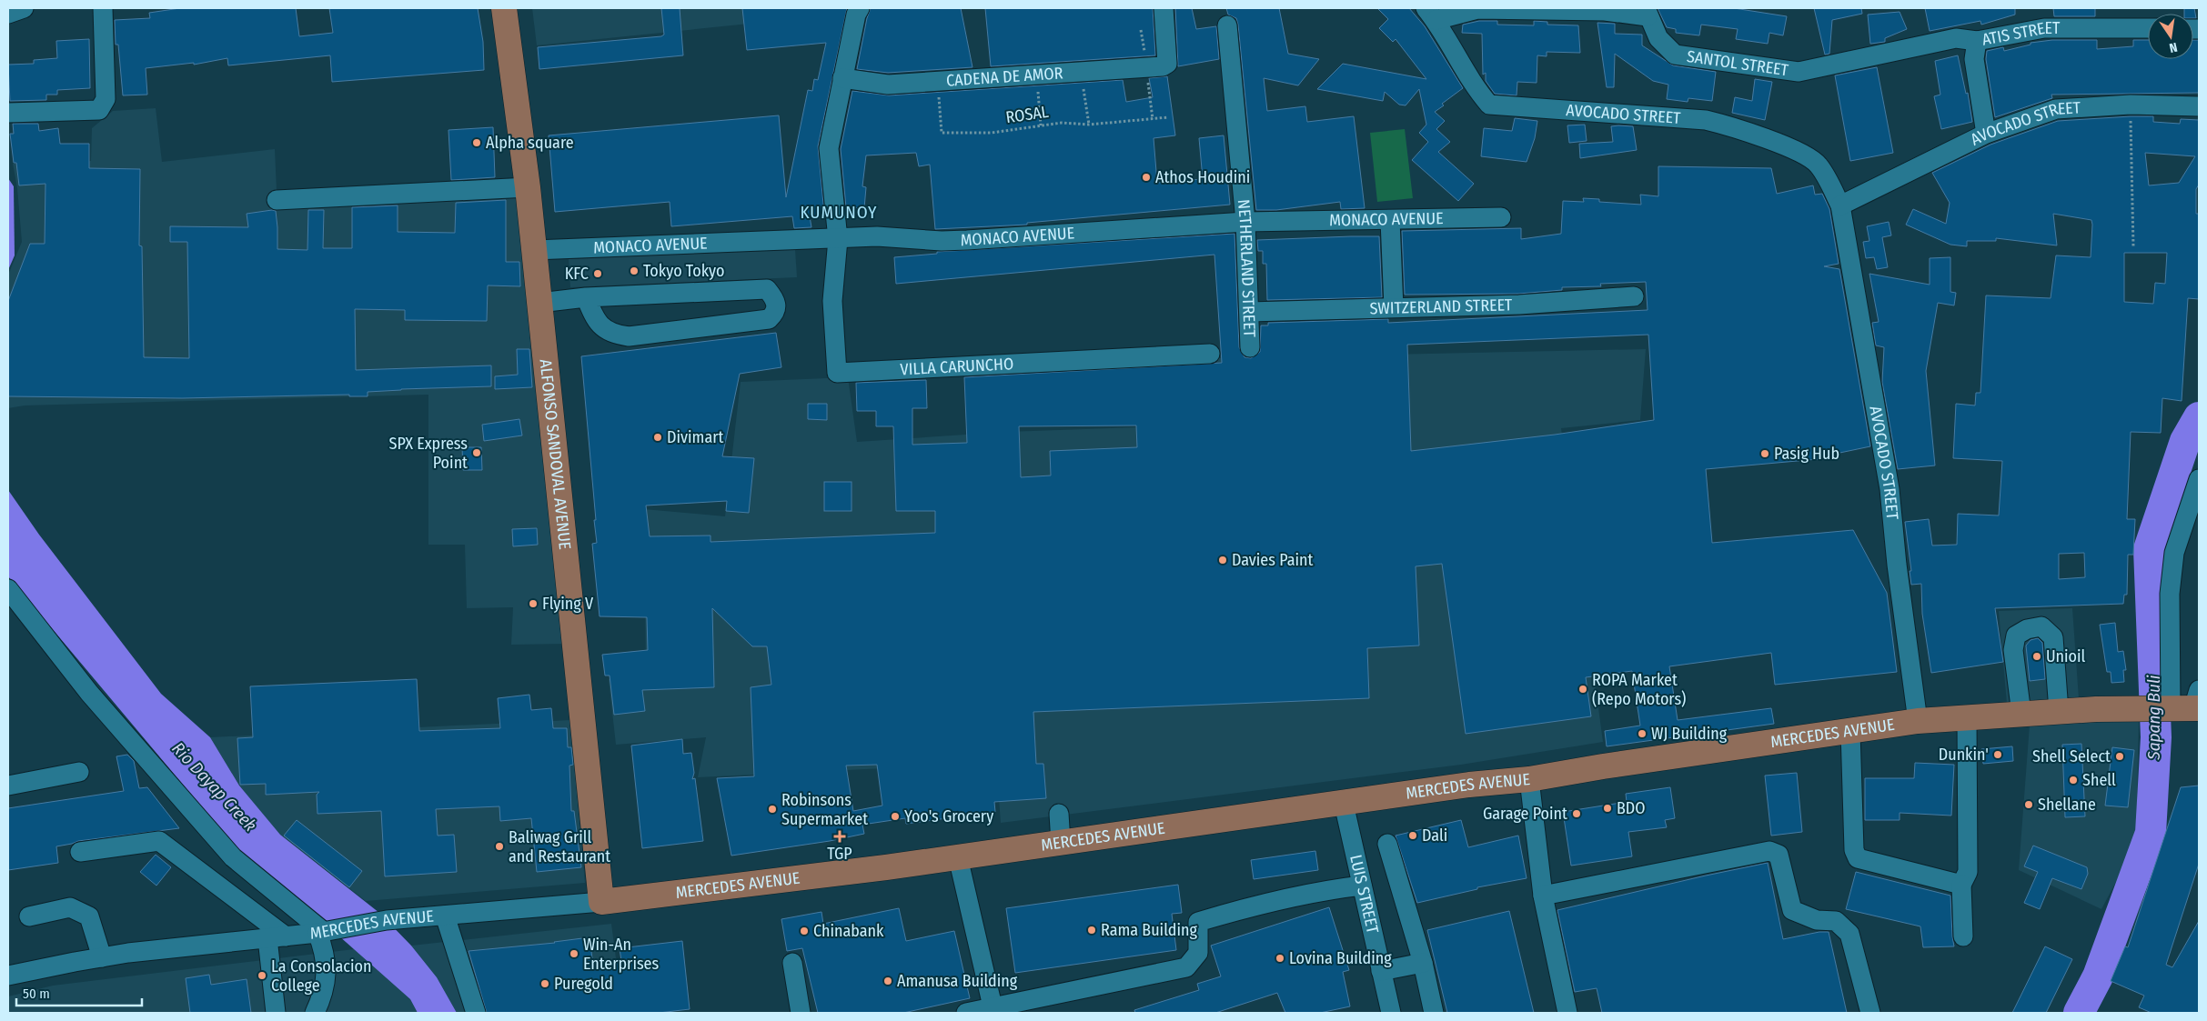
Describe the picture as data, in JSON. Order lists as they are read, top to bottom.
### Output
{
  "streets": {
    "main road": ["ALFONSO SANDOVAL AVENUE", "MERCEDES AVENUE"],
    "street": [
      "ATIS STREET",
      "SANTOL STREET",
      "CADENA DE AMOR",
      "AVOCADO STREET",
      "MONACO AVENUE",
      "NETHERLAND STREET",
      "SWITZERLAND STREET",
      "VILLA CARUNCHO",
      "LUIS STREET"
    ],
    "path": ["ROSAL"]
  },
  "crossings": [
    ["ATIS STREET", "SANTOL STREET"],
    ["ATIS STREET", "AVOCADO STREET"],
    ["SANTOL STREET", "AVOCADO STREET"],
    ["CADENA DE AMOR", "ROSAL"],
    ["AVOCADO STREET", "MERCEDES AVENUE"],
    ["MONACO AVENUE", "NETHERLAND STREET"],
    ["MONACO AVENUE", "VILLA CARUNCHO"],
    ["MONACO AVENUE", "ALFONSO SANDOVAL AVENUE"],
    ["NETHERLAND STREET", "SWITZERLAND STREET"],
    ["ALFONSO SANDOVAL AVENUE", "MERCEDES AVENUE"],
    ["MERCEDES AVENUE", "LUIS STREET"]
  ],
  "districts": ["KUMUNOY"],
  "water": ["Sapang Buli", "Rio Dayap Creek"],
  "places": {
    "other": [
      "Alpha square",
      "Athos Houdini",
      "Tokyo Tokyo",
      "KFC",
      "Divimart",
      "SPX Express Point",
      "Pasig Hub",
      "Davies Paint",
      "Flying V",
      "Unioil",
      "ROPA Market (Repo Motors)",
      "WJ Building",
      "Dunkin'",
      "Shell Select",
      "Shell",
      "Shellane",
      "BDO",
      "Robinsons Supermarket",
      "Garage Point",
      "Yoo's Grocery",
      "Dali",
      "Baliwag Grill and Restaurant",
      "Rama Building",
      "Chinabank",
      "Win-An Enterprises",
      "Lovina Building",
      "La Consolacion College",
      "Amanusa Building",
      "Puregold"
    ],
    "health": ["TGP"]
  },
  "scale_bar": "50 m",
  "north": "bottom"
}
